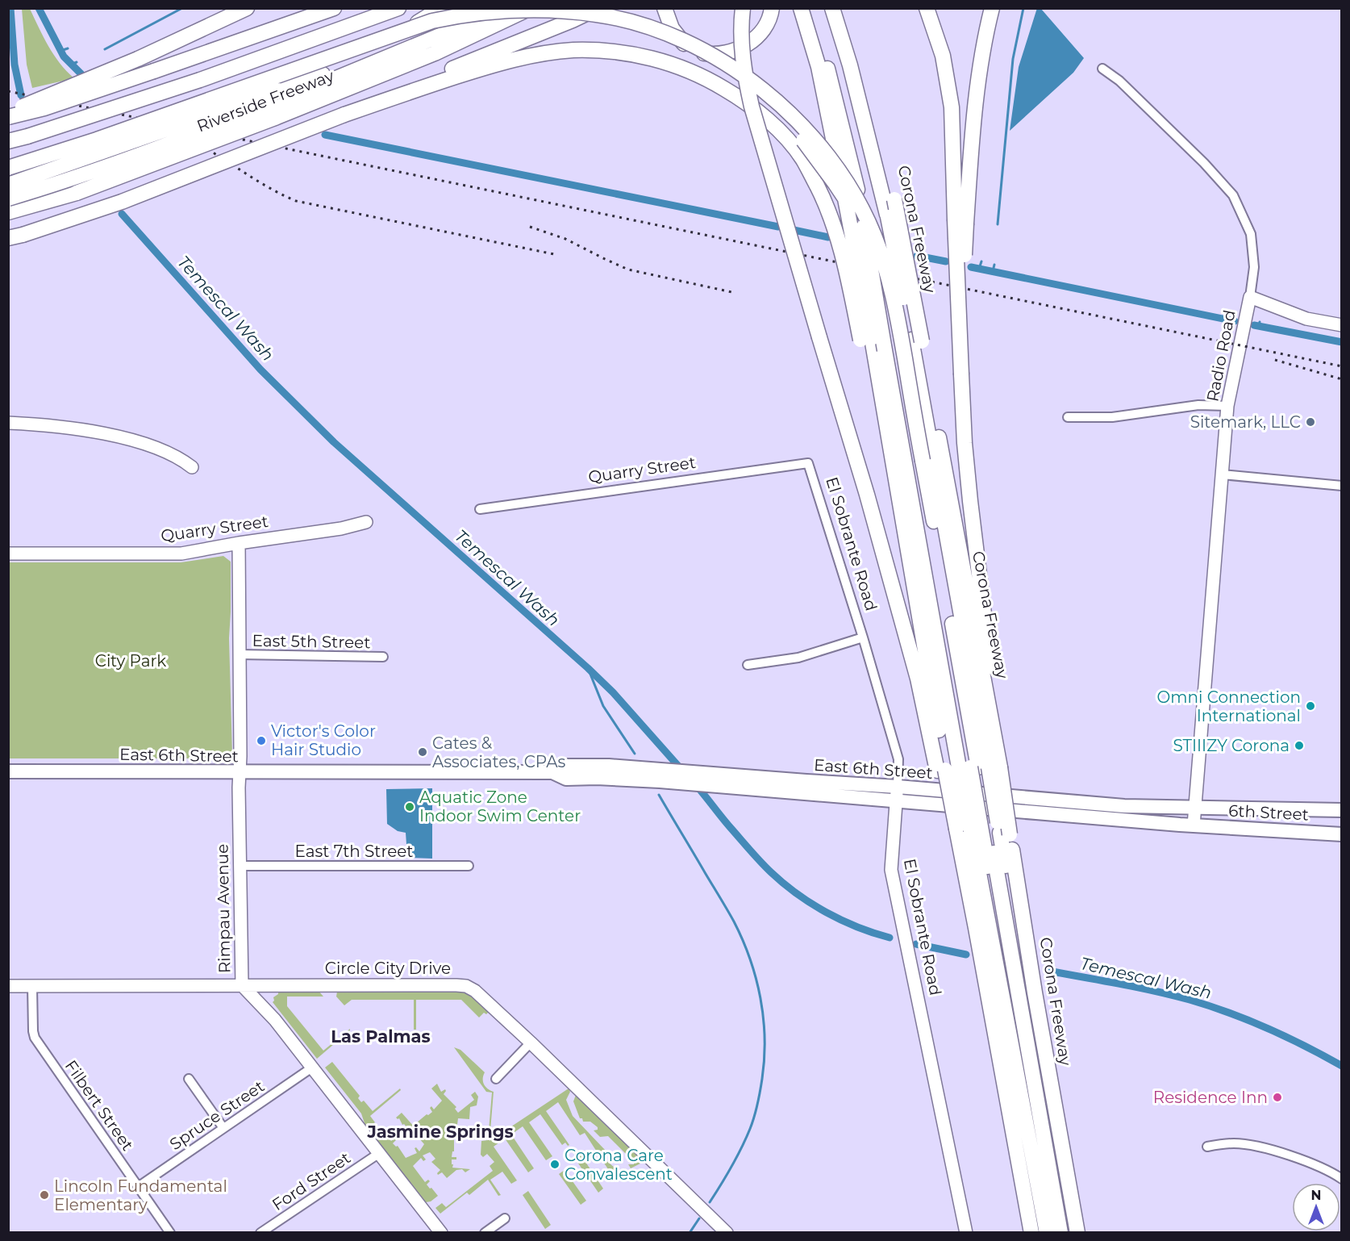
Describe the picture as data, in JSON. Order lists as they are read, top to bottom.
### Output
{
  "streets": {
    "highway": ["Riverside Freeway", "Corona Freeway"],
    "main road": ["East 6th Street", "6th Street"],
    "street": [
      "Radio Road",
      "Quarry Street",
      "El Sobrante Road",
      "East 5th Street",
      "East 7th Street",
      "Rimpau Avenue",
      "Circle City Drive",
      "Filbert Street",
      "Spruce Street",
      "Ford Street"
    ]
  },
  "crossings": [
    ["Radio Road", "East 6th Street"],
    ["Radio Road", "6th Street"],
    ["Quarry Street", "El Sobrante Road"],
    ["Quarry Street", "Rimpau Avenue"],
    ["El Sobrante Road", "East 6th Street"],
    ["East 5th Street", "Rimpau Avenue"],
    ["East 6th Street", "6th Street"],
    ["East 6th Street", "Rimpau Avenue"],
    ["East 7th Street", "Rimpau Avenue"],
    ["Rimpau Avenue", "Circle City Drive"],
    ["Rimpau Avenue", "Spruce Street"],
    ["Rimpau Avenue", "Ford Street"],
    ["Circle City Drive", "Filbert Street"],
    ["Filbert Street", "Spruce Street"]
  ],
  "districts": ["Las Palmas", "Jasmine Springs"],
  "water": ["Temescal Wash"],
  "parks": ["City Park"],
  "places": [
    "Sitemark, LLC",
    "Omni Connection International",
    "Victor's Color Hair Studio",
    "STIIIZY Corona",
    "Cates & Associates, CPAs",
    "Aquatic Zone Indoor Swim Center",
    "Residence Inn",
    "Corona Care Convalescent",
    "Lincoln Fundamental Elementary"
  ],
  "north": "top"
}
